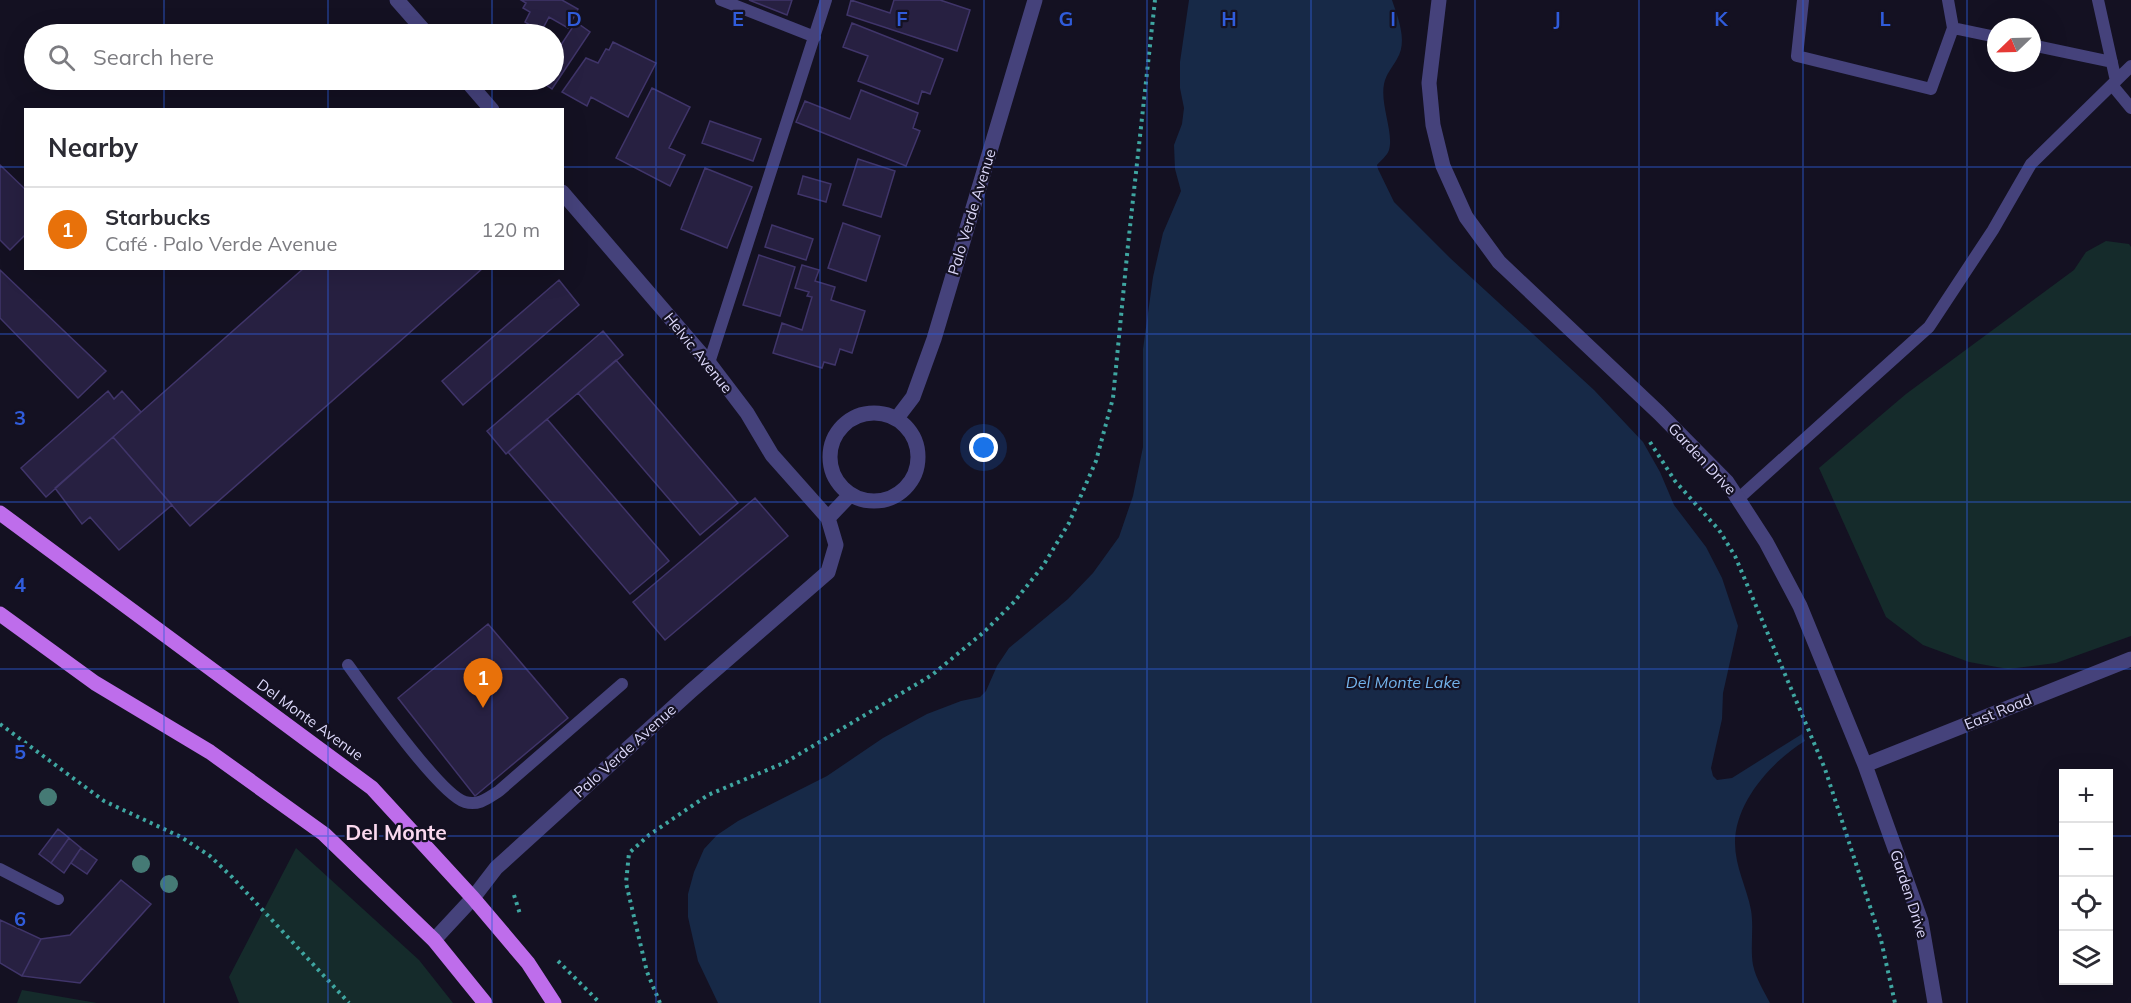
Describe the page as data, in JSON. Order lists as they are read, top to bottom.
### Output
{
  "streets": {
    "main road": ["Del Monte Avenue"],
    "street": [
      "Palo Verde Avenue",
      "Helvic Avenue",
      "Garden Drive",
      "East Road"
    ]
  },
  "crossings": [
    ["Palo Verde Avenue", "Helvic Avenue"],
    ["Palo Verde Avenue", "Del Monte Avenue"],
    ["Garden Drive", "East Road"]
  ],
  "districts": ["Del Monte"],
  "water": ["Del Monte Lake"],
  "north": "bottom left",
  "page": {
    "search": "Search here",
    "heading": "Nearby",
    "list": [
      {
        "mark": "1",
        "name": "Starbucks",
        "note": "Café · Palo Verde Avenue",
        "value": "120 m"
      }
    ],
    "pins": "1",
    "map_buttons": ["+", "−"]
  },
  "grid": {
    "columns": [
      "D",
      "E",
      "F",
      "G",
      "H",
      "I",
      "J",
      "K",
      "L"
    ],
    "rows": [
      "3",
      "4",
      "5",
      "6"
    ]
  }
}
